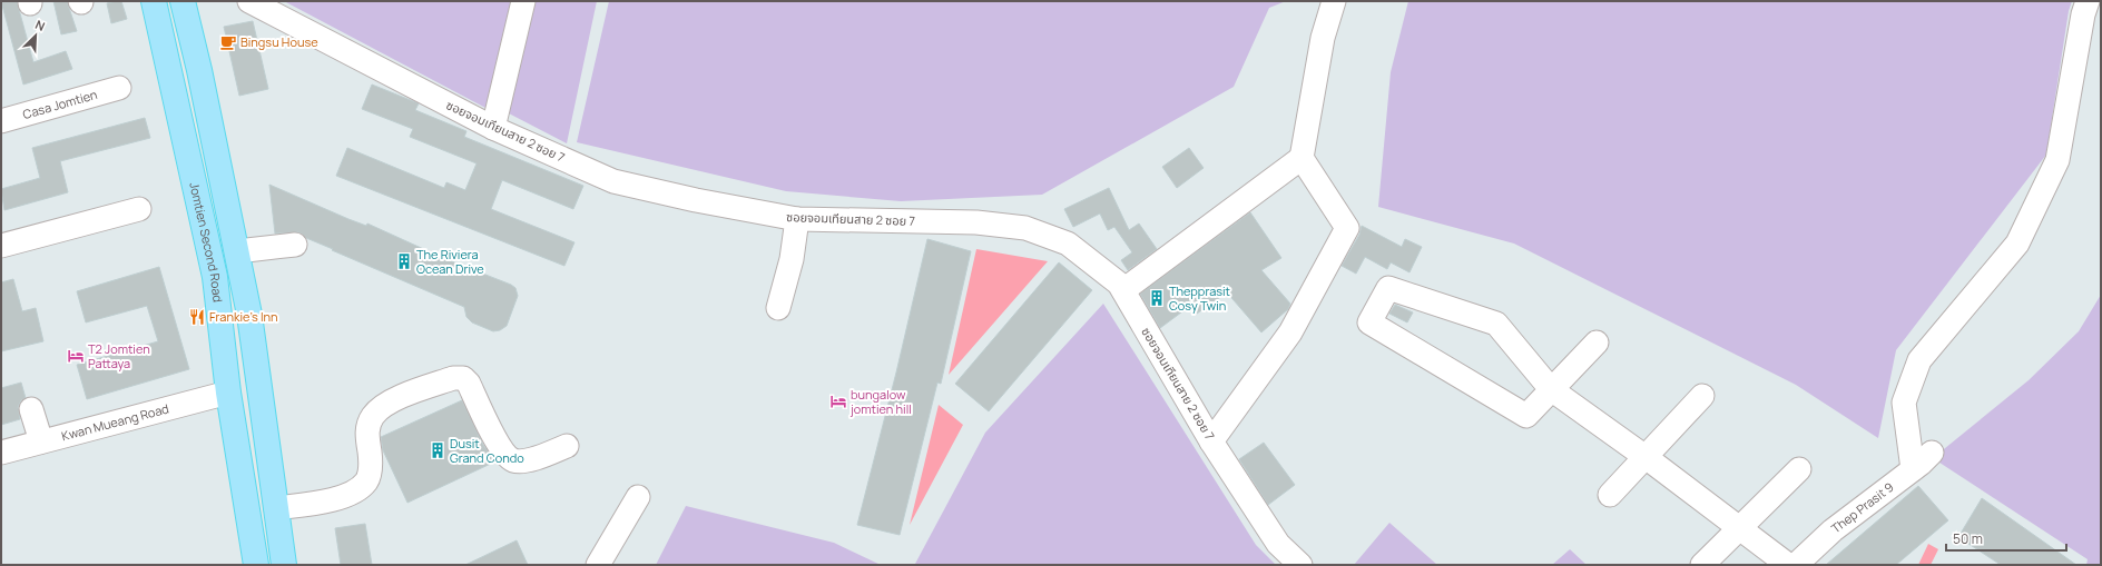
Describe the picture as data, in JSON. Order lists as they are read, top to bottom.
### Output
{
  "streets": {
    "main road": ["Jomtien Second Road"],
    "street": [
      "Casa Jomtien",
      "ซอยจอมเทียนสาย 2 ซอย 7",
      "Kwan Mueang Road",
      "Thep Prasit 9"
    ]
  },
  "crossings": [
    ["Jomtien Second Road", "Kwan Mueang Road"]
  ],
  "places": {
    "cafe": ["Bingsu House"],
    "building": ["The Riviera Ocean Drive", "Thepprasit Cosy Twin", "Dusit Grand Condo"],
    "restaurant": ["Frankie's Inn"],
    "hotel": ["T2 Jomtien Pattaya", "bungalow jomtien hill"]
  },
  "scale_bar": "50 m",
  "north": "top right"
}
